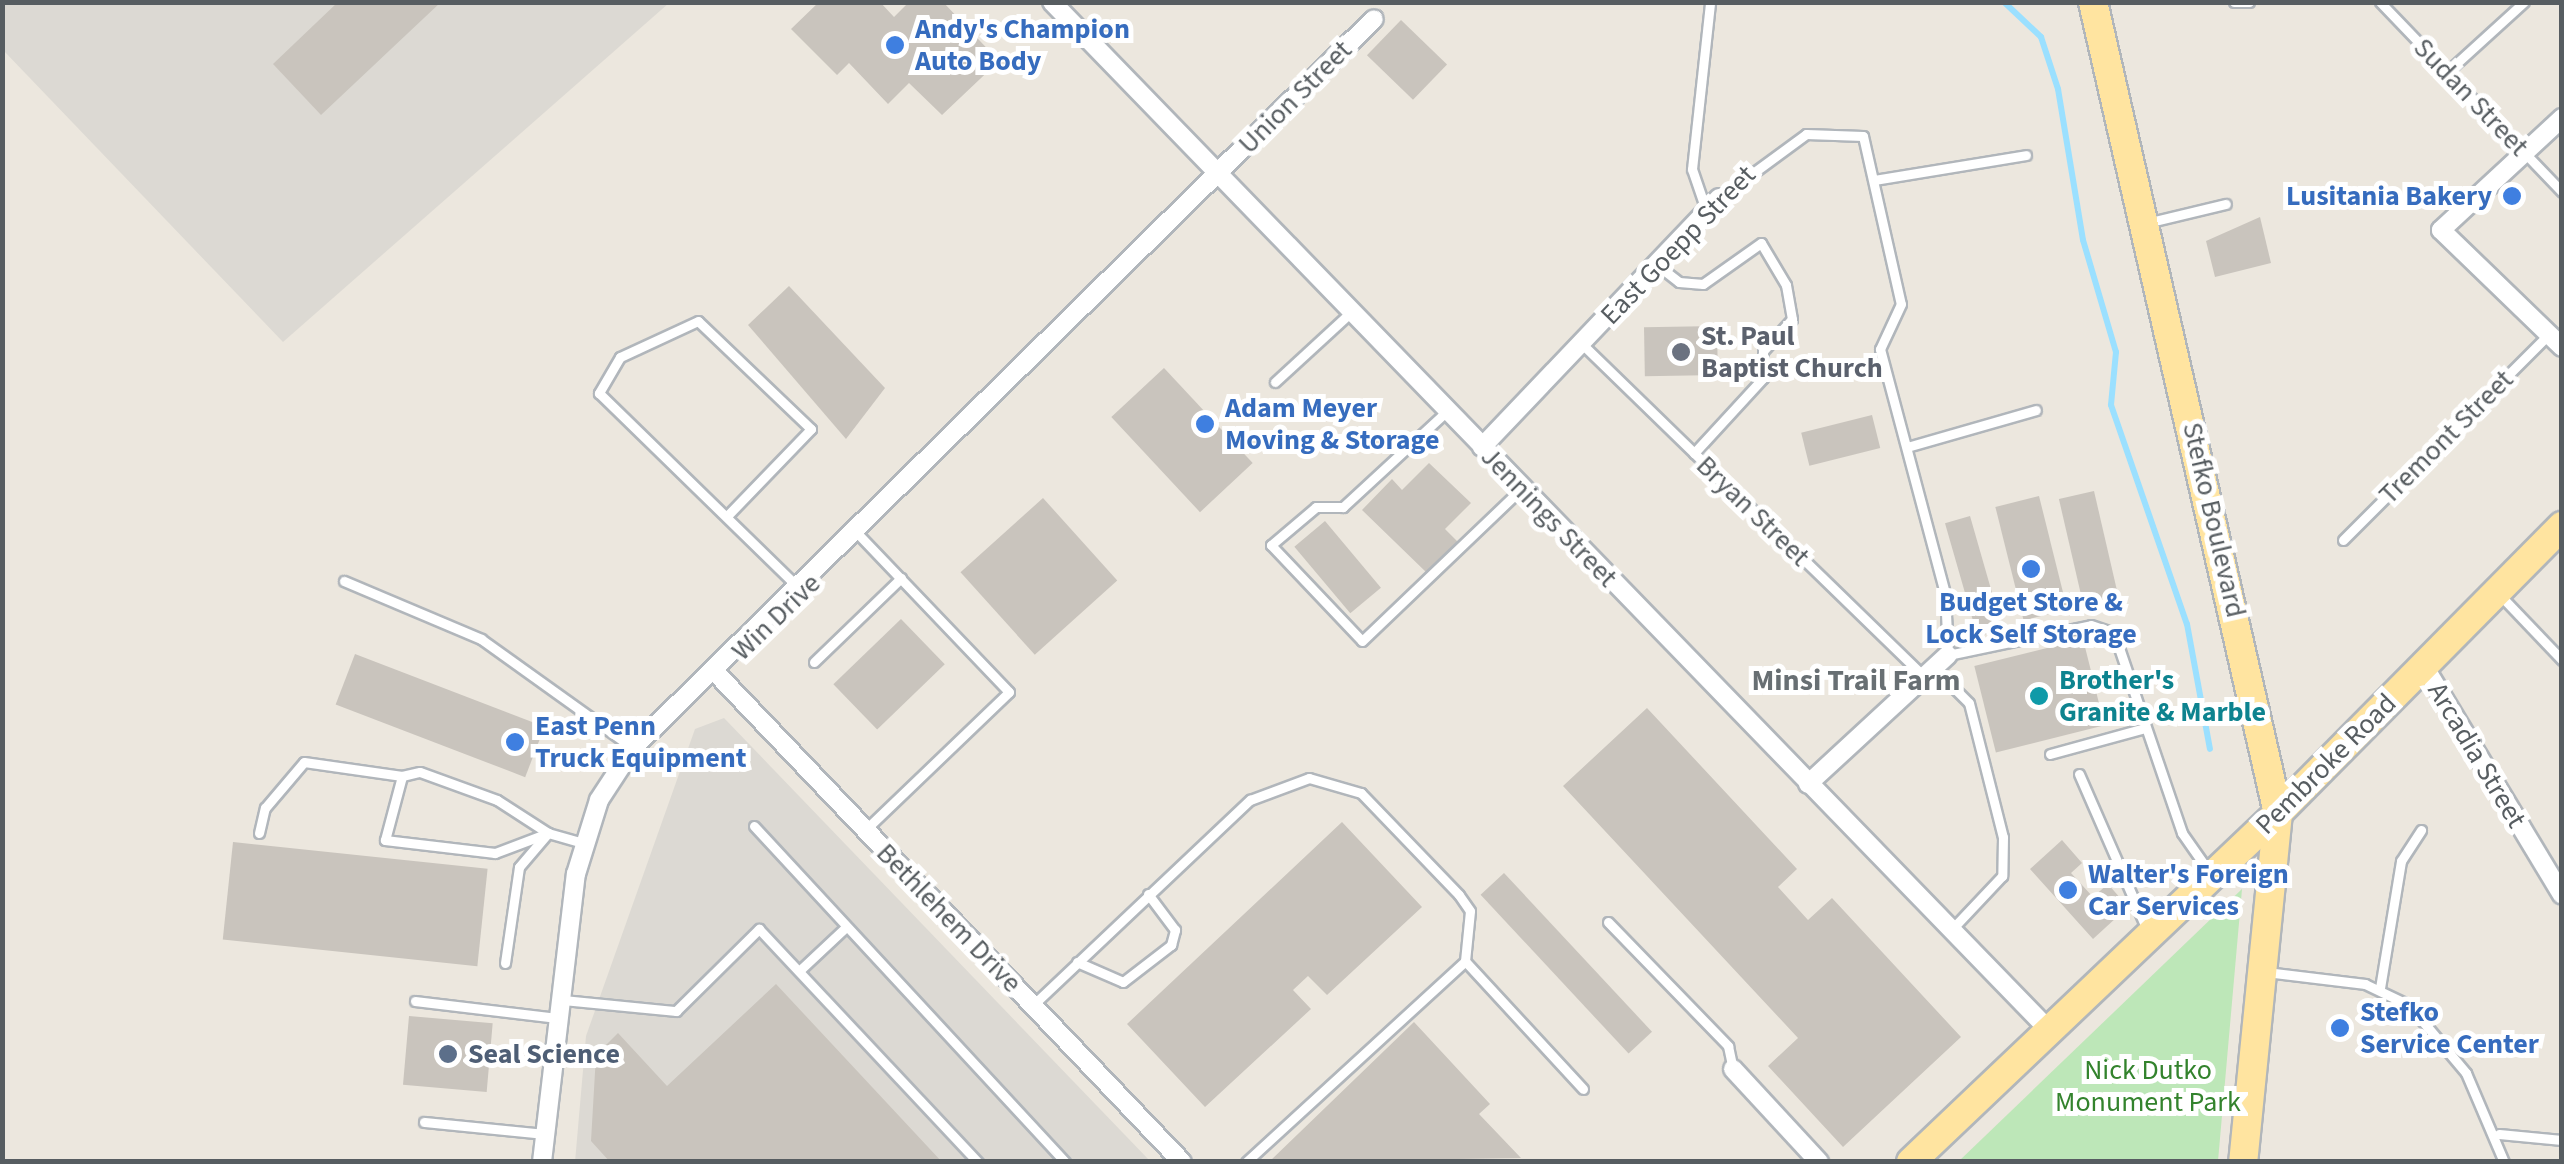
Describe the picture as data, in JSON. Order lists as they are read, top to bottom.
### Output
{
  "streets": {
    "main road": ["Stefko Boulevard", "Pembroke Road"],
    "street": [
      "Union Street",
      "East Goepp Street",
      "Jennings Street",
      "Win Drive",
      "Arcadia Street",
      "Bethlehem Drive"
    ],
    "lane": ["Sudan Street", "Tremont Street", "Bryan Street"]
  },
  "crossings": [
    ["Union Street", "Jennings Street"],
    ["Union Street", "Win Drive"],
    ["East Goepp Street", "Bryan Street"],
    ["East Goepp Street", "Jennings Street"],
    ["Bryan Street", "Jennings Street"],
    ["Jennings Street", "Win Drive"],
    ["Jennings Street", "Pembroke Road"],
    ["Stefko Boulevard", "Pembroke Road"],
    ["Win Drive", "Bethlehem Drive"],
    ["Arcadia Street", "Pembroke Road"]
  ],
  "districts": ["Minsi Trail Farm"],
  "parks": ["Nick Dutko Monument Park"],
  "places": [
    "Andy's Champion Auto Body",
    "Lusitania Bakery",
    "St. Paul Baptist Church",
    "Adam Meyer Moving & Storage",
    "Budget Store & Lock Self Storage",
    "Brother's Granite & Marble",
    "East Penn Truck Equipment",
    "Walter's Foreign Car Services",
    "Stefko Service Center",
    "Seal Science"
  ]
}
